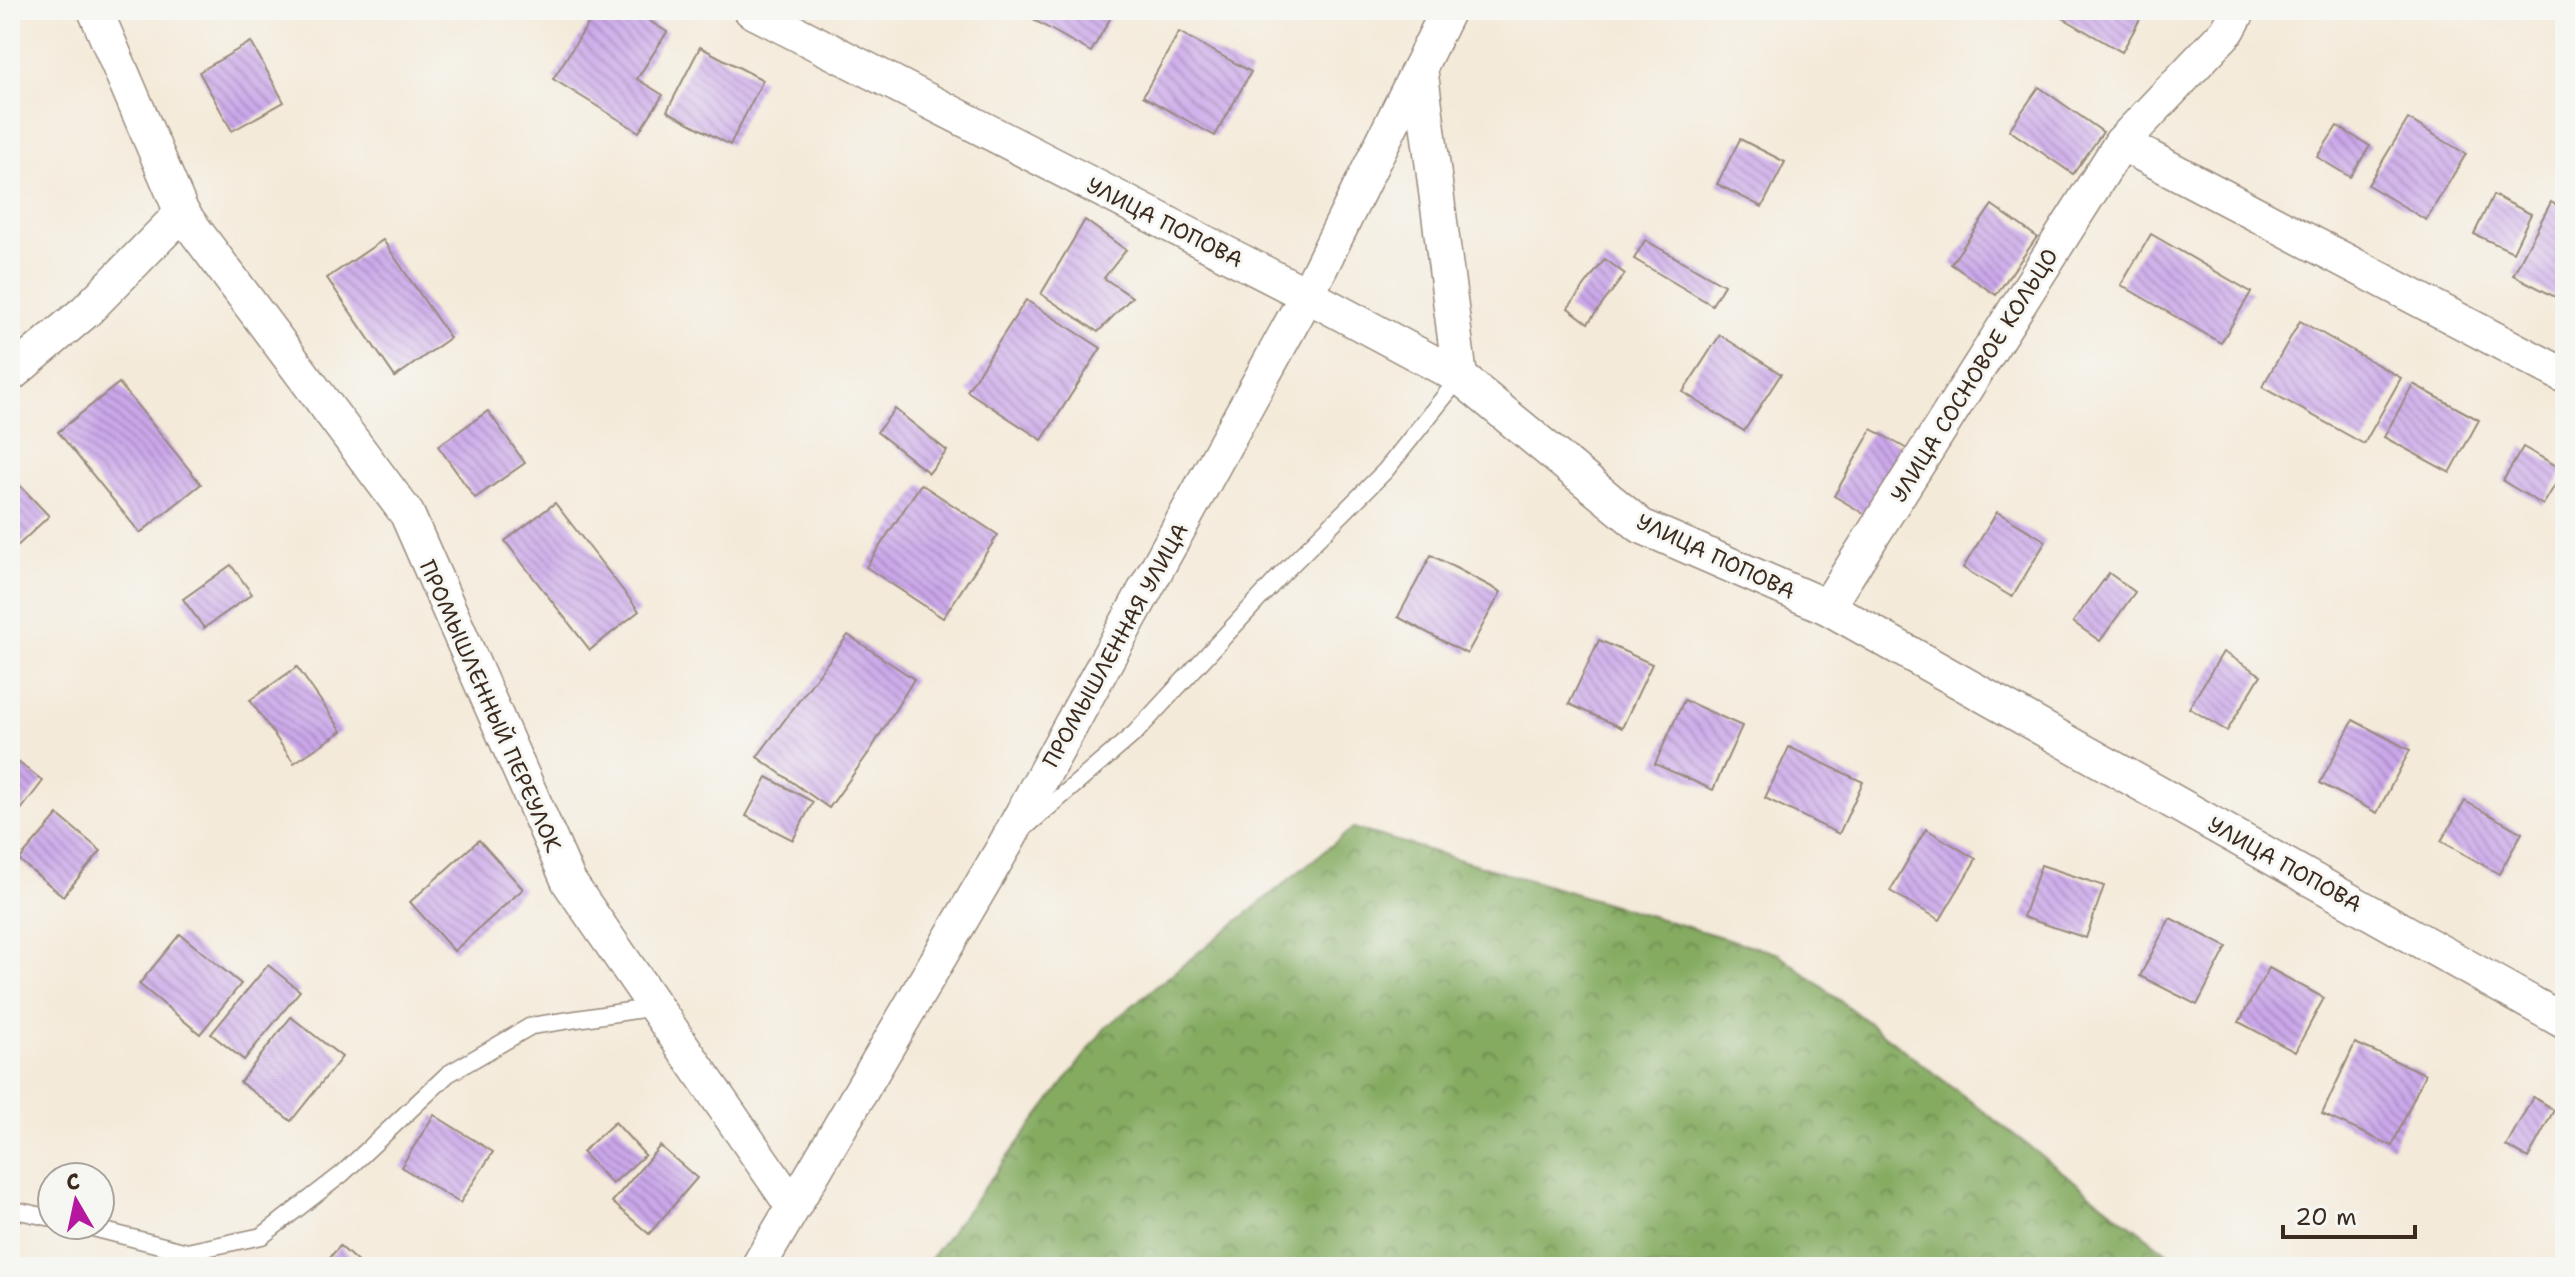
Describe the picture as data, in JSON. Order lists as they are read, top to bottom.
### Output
{
  "streets": {
    "street": [
      "УЛИЦА ПОПОВА",
      "УЛИЦА СОСНОВОЕ КОЛЬЦО",
      "ПРОМЫШЛЕННАЯ УЛИЦА",
      "ПРОМЫШЛЕННЫЙ ПЕРЕУЛОК"
    ]
  },
  "crossings": [
    ["УЛИЦА ПОПОВА", "УЛИЦА СОСНОВОЕ КОЛЬЦО"],
    ["УЛИЦА ПОПОВА", "ПРОМЫШЛЕННАЯ УЛИЦА"],
    ["ПРОМЫШЛЕННАЯ УЛИЦА", "ПРОМЫШЛЕННЫЙ ПЕРЕУЛОК"]
  ],
  "scale_bar": "20 m",
  "north": "top"
}
